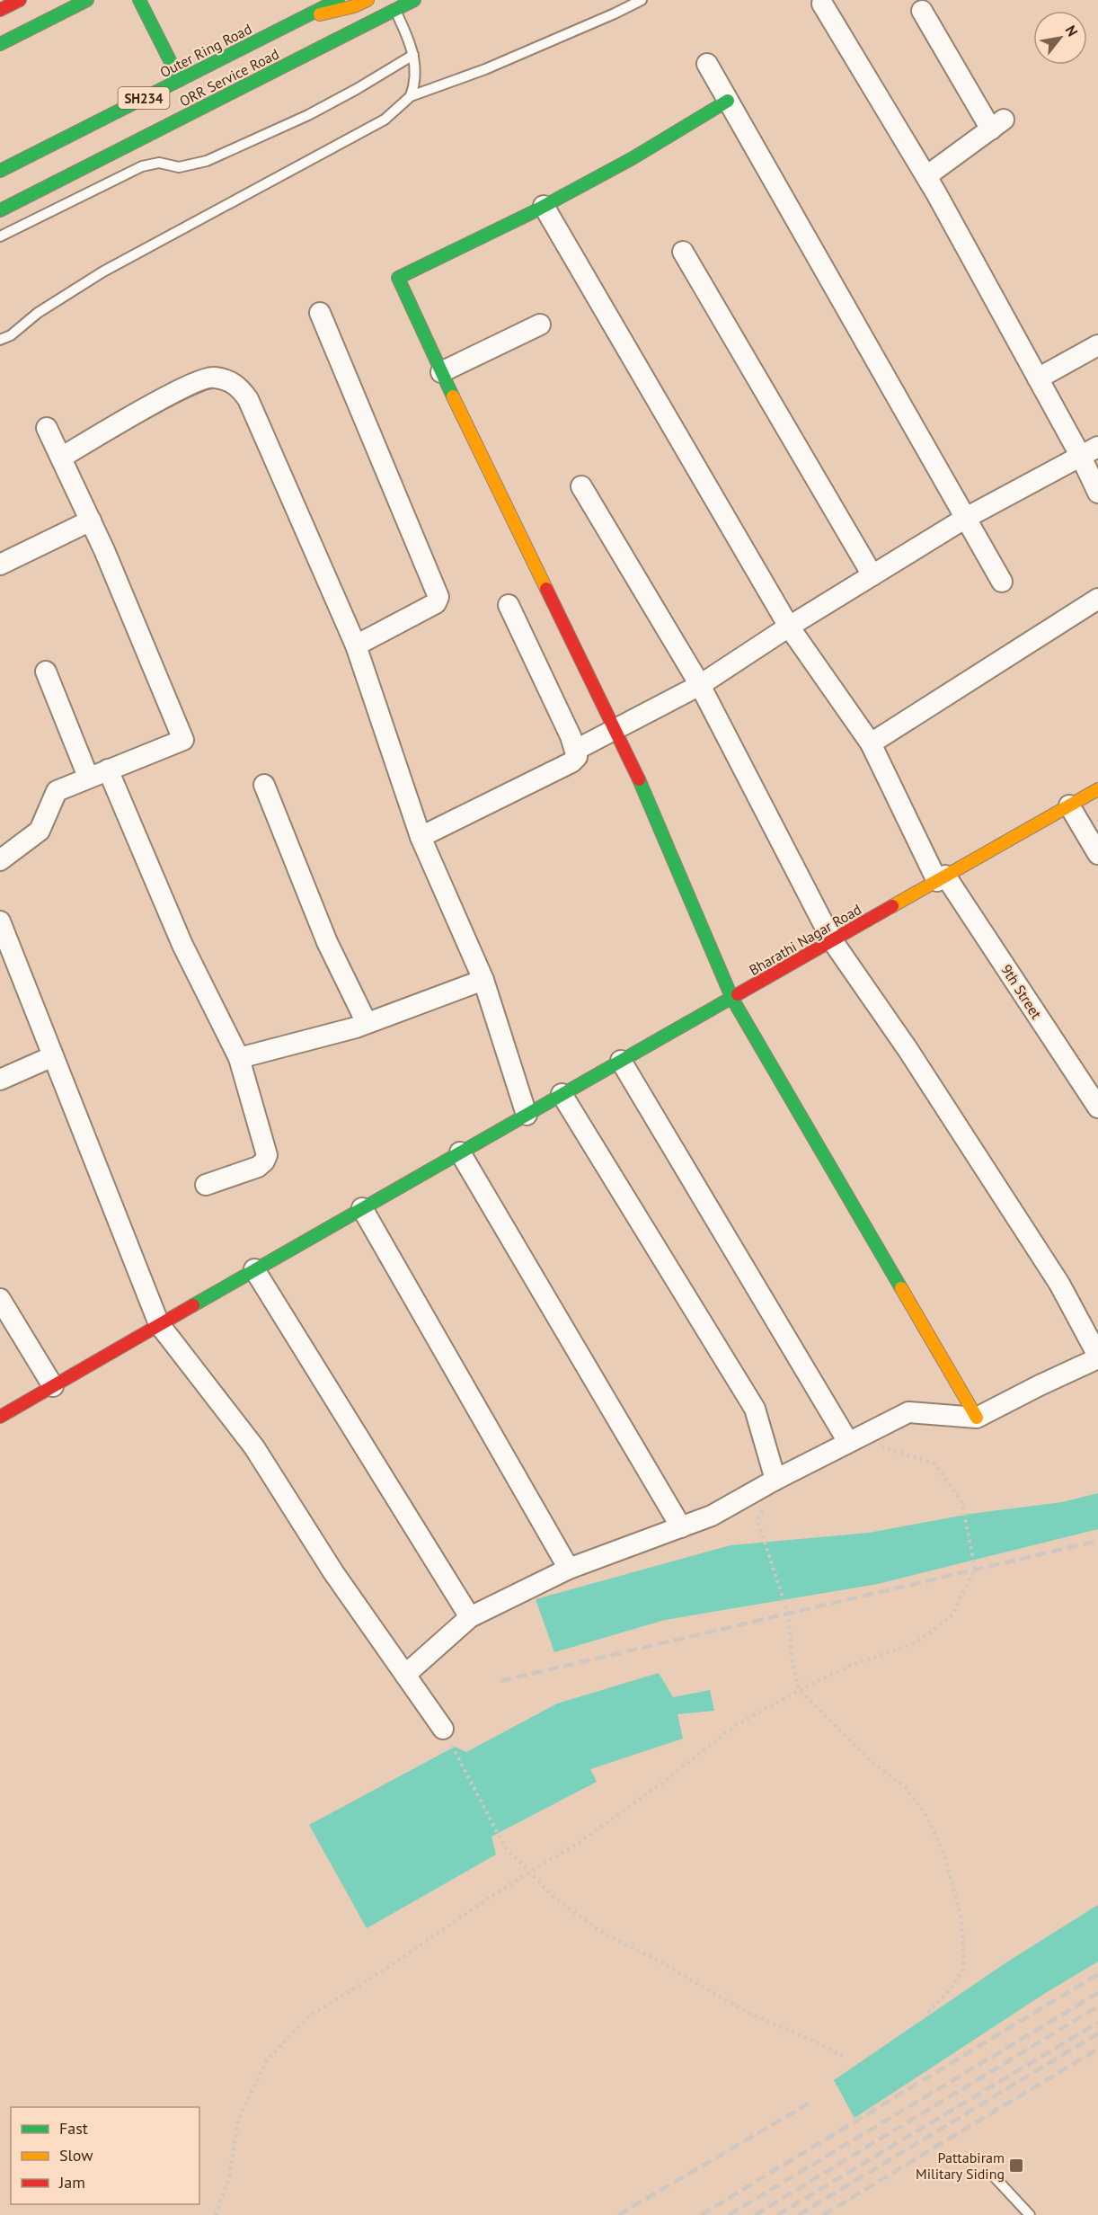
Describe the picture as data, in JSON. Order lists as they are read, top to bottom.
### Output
{
  "streets": {
    "main road": [
      "Outer Ring Road",
      "ORR Service Road",
      "SH234",
      "Bharathi Nagar Road"
    ],
    "street": ["9th Street"]
  },
  "crossings": [
    ["Bharathi Nagar Road", "9th Street"]
  ],
  "places": {
    "transit": ["Pattabiram Military Siding"]
  },
  "legend": ["Fast", "Slow", "Jam"],
  "north": "top right"
}
